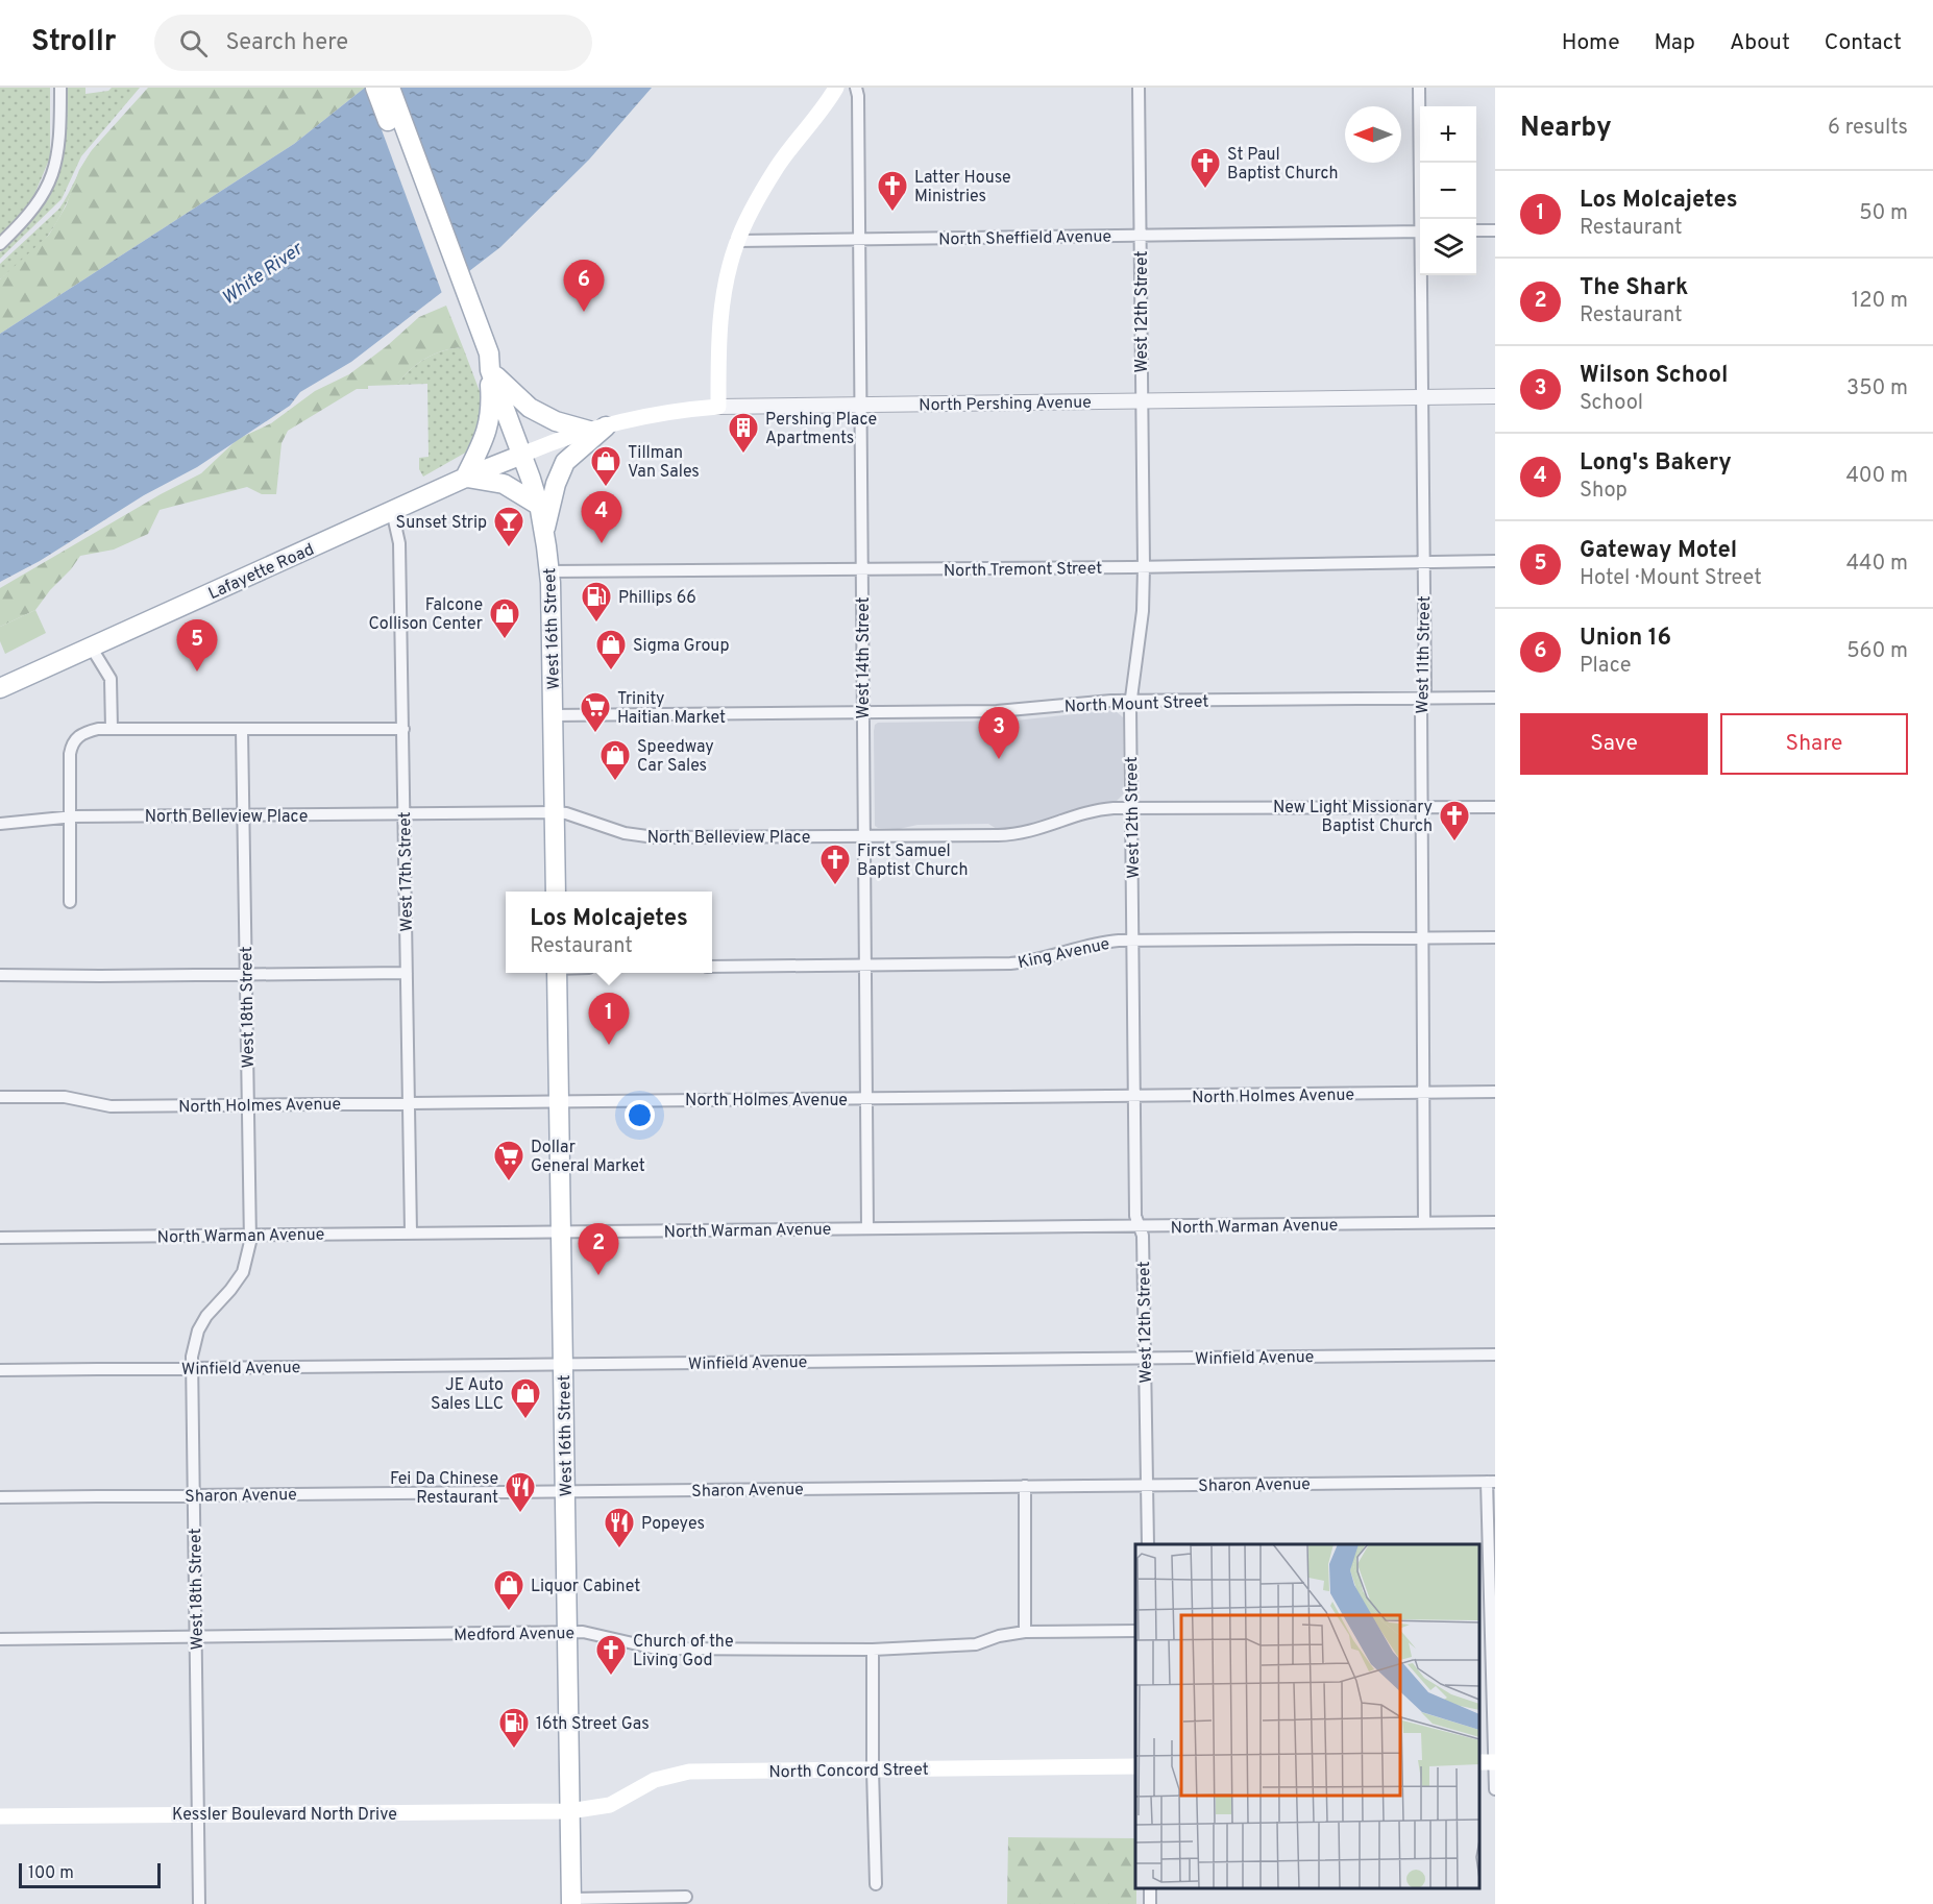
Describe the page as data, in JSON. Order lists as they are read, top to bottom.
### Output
{
  "streets": {
    "main road": [
      "North Pershing Avenue",
      "Lafayette Road",
      "West 16th Street",
      "North Concord Street",
      "Kessler Boulevard North Drive"
    ],
    "street": [
      "North Sheffield Avenue",
      "West 12th Street",
      "North Tremont Street",
      "West 11th Street",
      "West 14th Street",
      "North Mount Street",
      "North Belleview Place",
      "West 17th Street",
      "King Avenue",
      "West 18th Street",
      "North Holmes Avenue",
      "North Warman Avenue",
      "Winfield Avenue",
      "Sharon Avenue",
      "Medford Avenue"
    ]
  },
  "crossings": [
    ["North Sheffield Avenue", "West 12th Street"],
    ["North Sheffield Avenue", "West 14th Street"],
    ["West 12th Street", "North Pershing Avenue"],
    ["West 12th Street", "North Tremont Street"],
    ["West 12th Street", "North Mount Street"],
    ["West 12th Street", "North Belleview Place"],
    ["West 12th Street", "King Avenue"],
    ["West 12th Street", "North Holmes Avenue"],
    ["West 12th Street", "North Warman Avenue"],
    ["West 12th Street", "Winfield Avenue"],
    ["West 12th Street", "Sharon Avenue"],
    ["North Pershing Avenue", "Lafayette Road"],
    ["North Pershing Avenue", "West 16th Street"],
    ["North Pershing Avenue", "West 11th Street"],
    ["North Pershing Avenue", "West 14th Street"],
    ["North Tremont Street", "West 16th Street"],
    ["North Tremont Street", "West 11th Street"],
    ["North Tremont Street", "West 14th Street"],
    ["Lafayette Road", "West 16th Street"],
    ["Lafayette Road", "West 17th Street"],
    ["West 16th Street", "North Mount Street"],
    ["West 16th Street", "North Belleview Place"],
    ["West 16th Street", "North Holmes Avenue"],
    ["West 16th Street", "North Warman Avenue"],
    ["West 16th Street", "Winfield Avenue"],
    ["West 16th Street", "Sharon Avenue"],
    ["West 16th Street", "Medford Avenue"],
    ["West 16th Street", "North Concord Street"],
    ["West 16th Street", "Kessler Boulevard North Drive"],
    ["West 11th Street", "North Mount Street"],
    ["West 11th Street", "North Belleview Place"],
    ["West 11th Street", "King Avenue"],
    ["West 11th Street", "North Holmes Avenue"],
    ["West 11th Street", "North Warman Avenue"],
    ["West 14th Street", "North Mount Street"],
    ["West 14th Street", "North Belleview Place"],
    ["West 14th Street", "King Avenue"],
    ["West 14th Street", "North Holmes Avenue"],
    ["West 14th Street", "North Warman Avenue"],
    ["North Belleview Place", "West 17th Street"],
    ["North Belleview Place", "West 18th Street"],
    ["West 17th Street", "North Holmes Avenue"],
    ["West 17th Street", "North Warman Avenue"],
    ["West 18th Street", "North Holmes Avenue"],
    ["West 18th Street", "North Warman Avenue"],
    ["West 18th Street", "Winfield Avenue"],
    ["West 18th Street", "Sharon Avenue"],
    ["West 18th Street", "Medford Avenue"],
    ["West 18th Street", "Kessler Boulevard North Drive"],
    ["North Concord Street", "Kessler Boulevard North Drive"]
  ],
  "water": ["White River"],
  "places": {
    "church": [
      "St Paul Baptist Church",
      "Latter House Ministries",
      "New Light Missionary Baptist Church",
      "First Samuel Baptist Church",
      "Church of the Living God"
    ],
    "building": ["Pershing Place Apartments"],
    "shop": [
      "Tillman Van Sales",
      "Falcone Collison Center",
      "Sigma Group",
      "Speedway Car Sales",
      "JE Auto Sales LLC",
      "Liquor Cabinet"
    ],
    "bar": ["Sunset Strip"],
    "fuel station": ["Phillips 66", "16th Street Gas"],
    "supermarket": ["Trinity Haitian Market", "Dollar General Market"],
    "restaurant": ["Fei Da Chinese Restaurant", "Popeyes"]
  },
  "scale_bar": "100 m",
  "north": "left",
  "page": {
    "header": "Strollr",
    "search": "Search here",
    "nav": [
      "Home",
      "Map",
      "About",
      "Contact"
    ],
    "heading": ["Nearby", "6 results"],
    "map_buttons": ["+", "−"],
    "list": [
      {
        "mark": "1",
        "name": "Los Molcajetes",
        "note": "Restaurant",
        "value": "50 m"
      },
      {
        "mark": "2",
        "name": "The Shark",
        "note": "Restaurant",
        "value": "120 m"
      },
      {
        "mark": "3",
        "name": "Wilson School",
        "note": "School",
        "value": "350 m"
      },
      {
        "mark": "4",
        "name": "Long's Bakery",
        "note": "Shop",
        "value": "400 m"
      },
      {
        "mark": "5",
        "name": "Gateway Motel",
        "note": "Hotel · Mount Street",
        "value": "440 m"
      },
      {
        "mark": "6",
        "name": "Union 16",
        "note": "Place",
        "value": "560 m"
      }
    ],
    "pins": [
      "6",
      "4",
      "5",
      "3",
      "1",
      "2"
    ],
    "buttons": ["Save", "Share"],
    "popup": ["Los Molcajetes", "Restaurant"],
    "scale": "100 m"
  }
}
